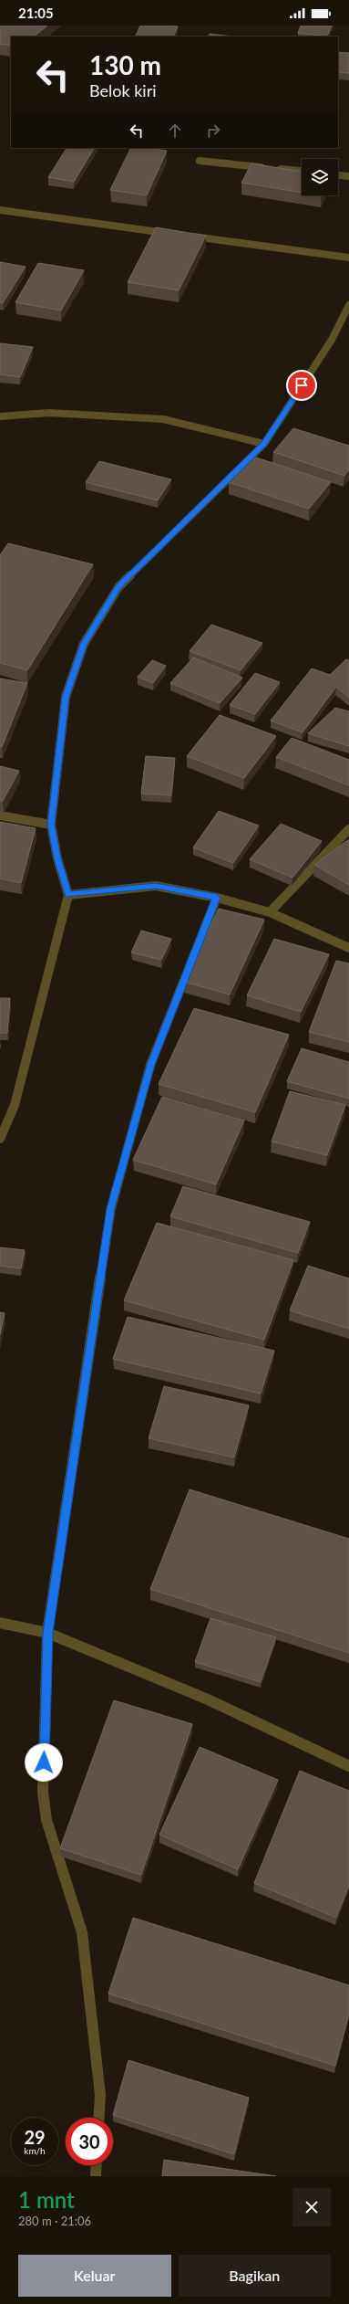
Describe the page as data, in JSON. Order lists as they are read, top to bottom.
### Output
{
  "page": {
    "status": "21:05",
    "turn": ["130 m", "Belok kiri"],
    "speed": "29 km/h",
    "limit": "30",
    "heading": ["1 mnt", "280 m · 21:06"],
    "buttons": ["Keluar", "Bagikan"]
  }
}
